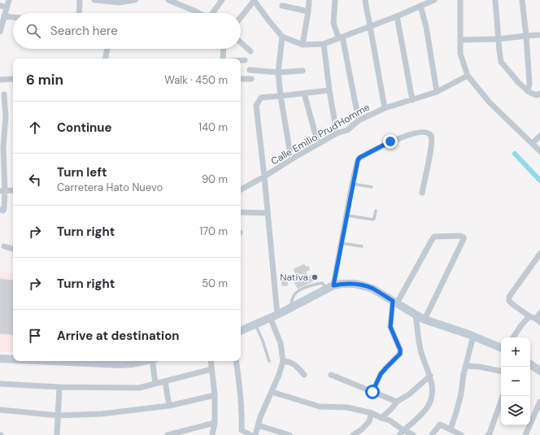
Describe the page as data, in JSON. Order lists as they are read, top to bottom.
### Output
{
  "streets": {
    "street": ["Calle Emilio Prud'Homme"]
  },
  "places": ["Nativa"],
  "page": {
    "search": "Search here",
    "heading": ["6 min", "Walk · 450 m"],
    "list": [
      ["Continue", "140 m"],
      ["Turn left", "Carretera Hato Nuevo", "90 m"],
      ["Turn right", "170 m"],
      ["Turn right", "50 m"],
      "Arrive at destination"
    ],
    "map_buttons": ["+", "−"]
  }
}
